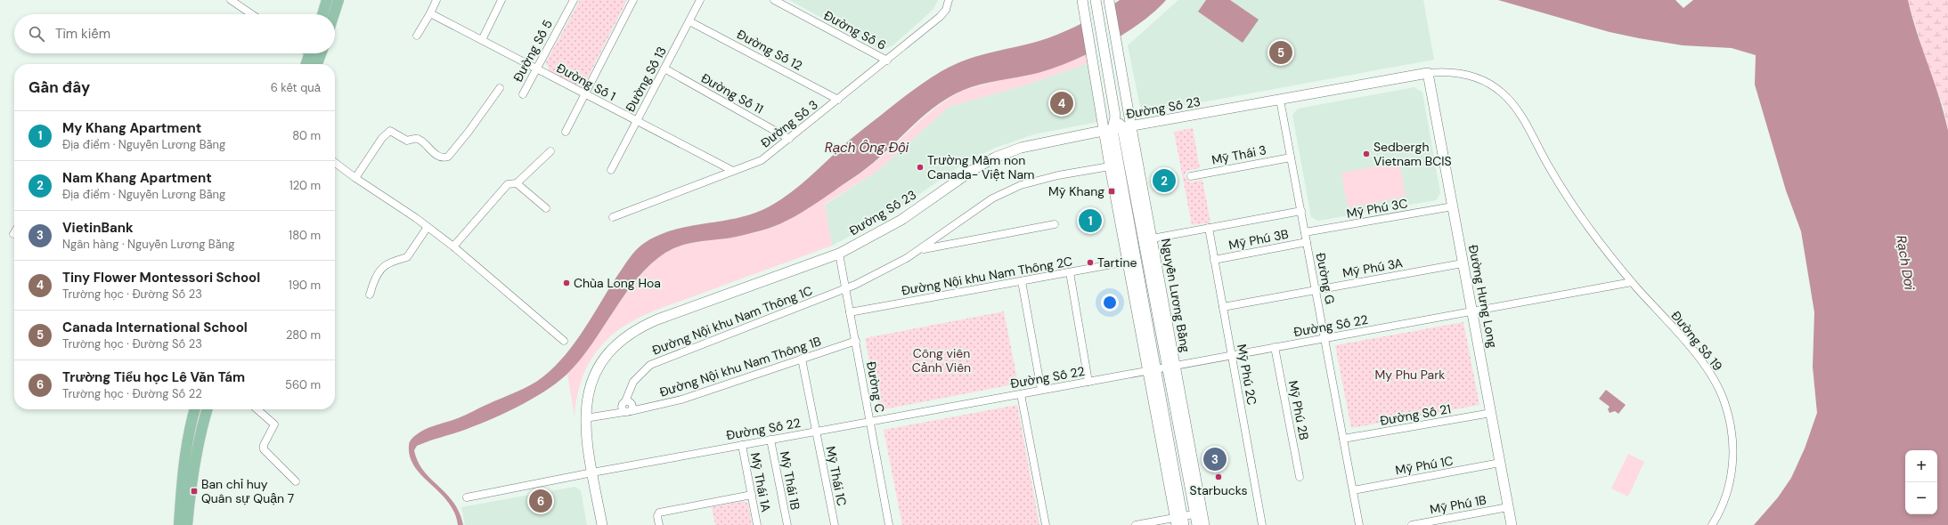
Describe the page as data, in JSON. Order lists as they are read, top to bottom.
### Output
{
  "streets": {
    "street": [
      "Đường Số 6",
      "Đường Số 12",
      "Đường Số 5",
      "Đường Số 13",
      "Đường Số 1",
      "Đường Số 11",
      "Đường Số 23",
      "Đường Số 3",
      "Mỹ Thái 3",
      "Mỹ Phú 3C",
      "Mỹ Phú 3B",
      "Mỹ Phú 3A",
      "Đường Nội khu Nam Thông 2C",
      "Đường G",
      "Nguyễn Lương Bằng",
      "Đường Hưng Long",
      "Đường Nội khu Nam Thông 1C",
      "Đường Số 22",
      "Đường Số 19",
      "Đường Nội khu Nam Thông 1B",
      "Mỹ Phú 2C",
      "Đường C",
      "Mỹ Phú 2B",
      "Đường Số 21",
      "Mỹ Phú 1C",
      "Mỹ Thái 1C",
      "Mỹ Thái 1B",
      "Mỹ Thái 1A",
      "Mỹ Phú 1B"
    ]
  },
  "crossings": [
    ["Đường Số 6", "Đường Số 3"],
    ["Đường Số 12", "Đường Số 13"],
    ["Đường Số 12", "Đường Số 3"],
    ["Đường Số 5", "Đường Số 1"],
    ["Đường Số 13", "Đường Số 1"],
    ["Đường Số 13", "Đường Số 11"],
    ["Đường Số 1", "Đường Số 3"],
    ["Đường Số 11", "Đường Số 3"],
    ["Đường Số 23", "Đường G"],
    ["Đường Số 23", "Nguyễn Lương Bằng"],
    ["Đường Số 23", "Đường Hưng Long"],
    ["Đường Số 23", "Đường Số 22"],
    ["Đường Số 23", "Đường Số 19"],
    ["Đường Số 23", "Đường Nội khu Nam Thông 1B"],
    ["Đường Số 23", "Đường C"],
    ["Mỹ Thái 3", "Đường G"],
    ["Mỹ Phú 3C", "Đường G"],
    ["Mỹ Phú 3C", "Đường Hưng Long"],
    ["Mỹ Phú 3B", "Đường G"],
    ["Mỹ Phú 3B", "Mỹ Phú 2C"],
    ["Mỹ Phú 3A", "Đường G"],
    ["Mỹ Phú 3A", "Đường Hưng Long"],
    ["Mỹ Phú 3A", "Mỹ Phú 2C"],
    ["Đường Nội khu Nam Thông 2C", "Nguyễn Lương Bằng"],
    ["Đường Nội khu Nam Thông 2C", "Đường C"],
    ["Đường G", "Đường Số 22"],
    ["Đường G", "Đường Số 21"],
    ["Đường G", "Mỹ Phú 1C"],
    ["Nguyễn Lương Bằng", "Đường Số 22"],
    ["Đường Hưng Long", "Đường Số 22"],
    ["Đường Hưng Long", "Đường Số 19"],
    ["Đường Hưng Long", "Đường Số 21"],
    ["Đường Hưng Long", "Mỹ Phú 1C"],
    ["Đường Hưng Long", "Mỹ Phú 1B"],
    ["Đường Nội khu Nam Thông 1C", "Đường Nội khu Nam Thông 1B"],
    ["Đường Nội khu Nam Thông 1C", "Đường C"],
    ["Đường Số 22", "Đường Số 19"],
    ["Đường Số 22", "Mỹ Phú 2C"],
    ["Đường Số 22", "Đường C"],
    ["Đường Số 22", "Mỹ Phú 2B"],
    ["Đường Số 22", "Mỹ Thái 1C"],
    ["Đường Số 22", "Mỹ Thái 1B"],
    ["Đường Số 22", "Mỹ Thái 1A"],
    ["Đường Nội khu Nam Thông 1B", "Đường C"],
    ["Đường Nội khu Nam Thông 1B", "Mỹ Thái 1C"]
  ],
  "water": ["Rạch Ông Đội", "Rạch Dơi"],
  "parks": ["Công viên Cảnh Viên", "My Phu Park"],
  "places": {
    "other": [
      "Sedbergh Vietnam BCIS",
      "Trường Mầm non Canada- Việt Nam",
      "Tartine",
      "Chùa Long Hoa",
      "Starbucks"
    ],
    "transit": ["Mỹ Khang", "Ban chỉ huy Quân sự Quận 7"]
  },
  "page": {
    "search": "Tìm kiếm",
    "pins": [
      "5",
      "4",
      "2",
      "1",
      "3",
      "6"
    ],
    "heading": ["Gần đây", "6 kết quả"],
    "list": [
      {
        "mark": "1",
        "name": "My Khang Apartment",
        "note": "Địa điểm · Nguyễn Lương Bằng",
        "value": "80 m"
      },
      {
        "mark": "2",
        "name": "Nam Khang Apartment",
        "note": "Địa điểm · Nguyễn Lương Bằng",
        "value": "120 m"
      },
      {
        "mark": "3",
        "name": "VietinBank",
        "note": "Ngân hàng · Nguyễn Lương Bằng",
        "value": "180 m"
      },
      {
        "mark": "4",
        "name": "Tiny Flower Montessori School",
        "note": "Trường học · Đường Số 23",
        "value": "190 m"
      },
      {
        "mark": "5",
        "name": "Canada International School",
        "note": "Trường học · Đường Số 23",
        "value": "280 m"
      },
      {
        "mark": "6",
        "name": "Trường Tiểu học Lê Văn Tám",
        "note": "Trường học · Đường Số 22",
        "value": "560 m"
      }
    ],
    "map_buttons": ["+", "−"]
  }
}
